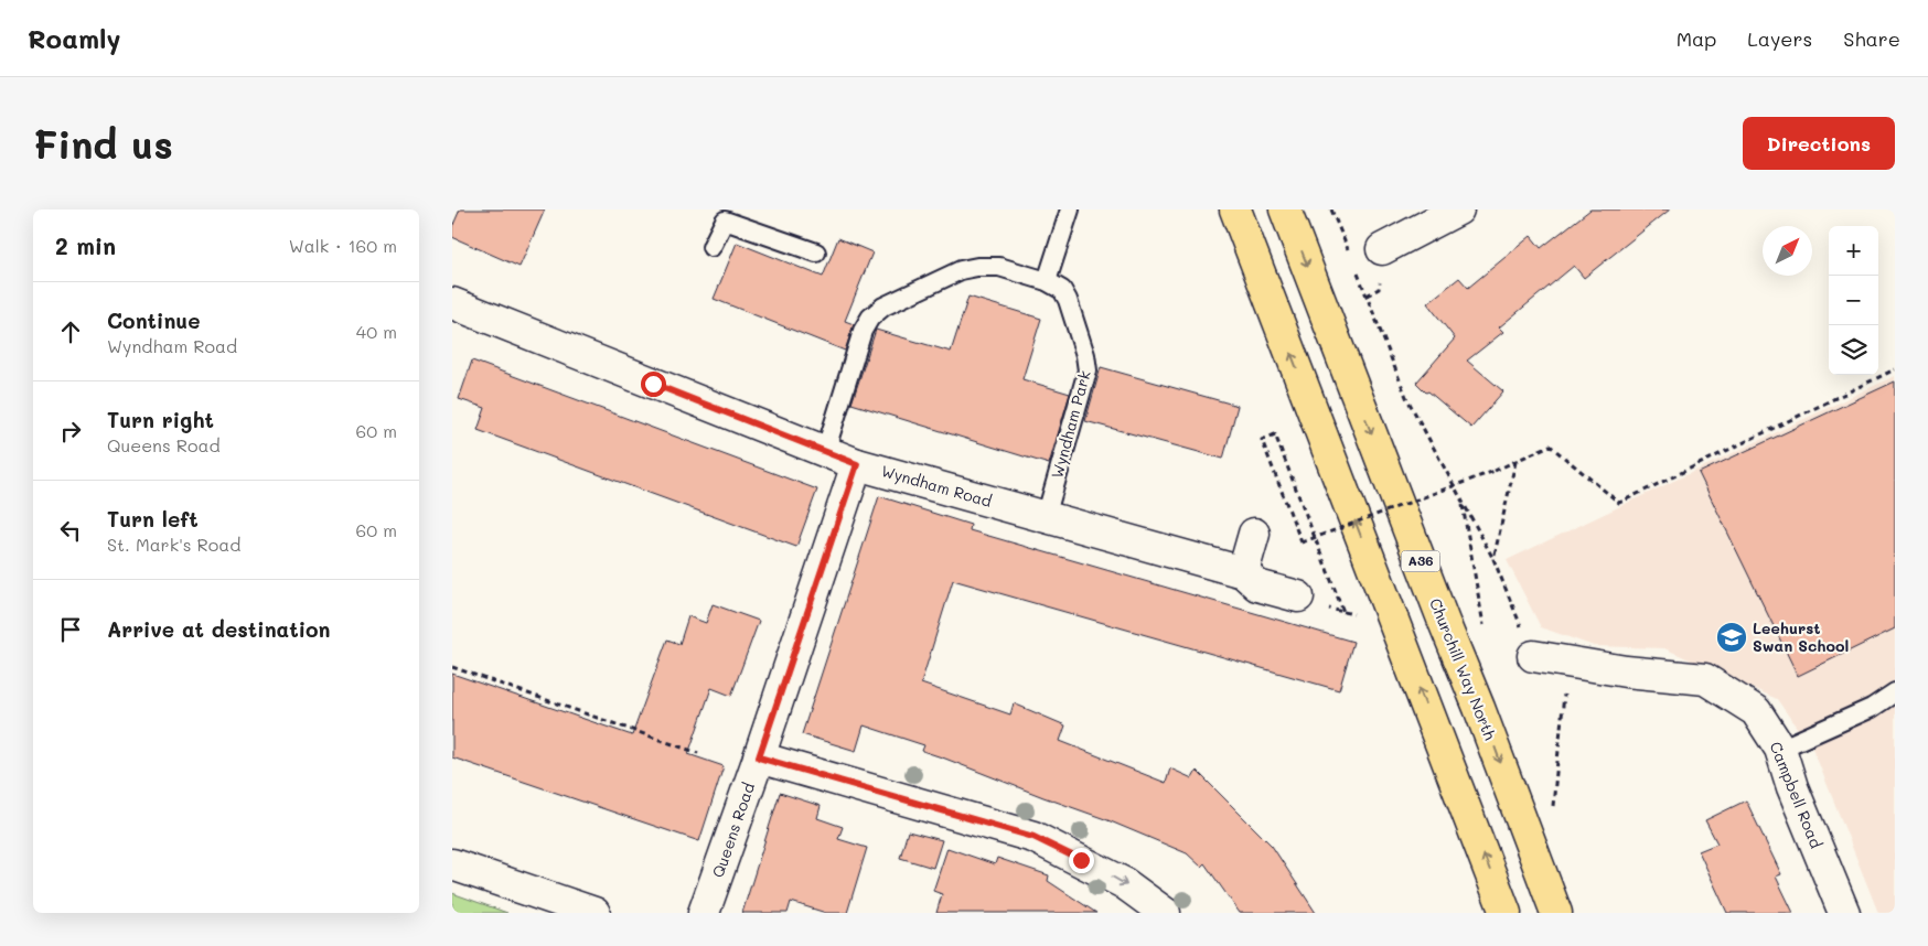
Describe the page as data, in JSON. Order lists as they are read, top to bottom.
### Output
{
  "streets": {
    "highway": ["A36", "Churchill Way North"],
    "street": ["Wyndham Road", "Campbell Road", "Queens Road"],
    "lane": ["Wyndham Park"]
  },
  "crossings": [
    ["Wyndham Park", "Wyndham Road"],
    ["Wyndham Road", "Queens Road"]
  ],
  "places": {
    "school or university": ["Leehurst Swan School"]
  },
  "north": "top right",
  "page": {
    "header": "Roamly",
    "nav": ["Map", "Layers", "Share"],
    "buttons": "Directions",
    "title": "Find us",
    "heading": ["2 min", "Walk · 160 m"],
    "map_buttons": ["+", "−"],
    "list": [
      ["Continue", "Wyndham Road", "40 m"],
      ["Turn right", "Queens Road", "60 m"],
      ["Turn left", "St. Mark's Road", "60 m"],
      "Arrive at destination"
    ]
  }
}
